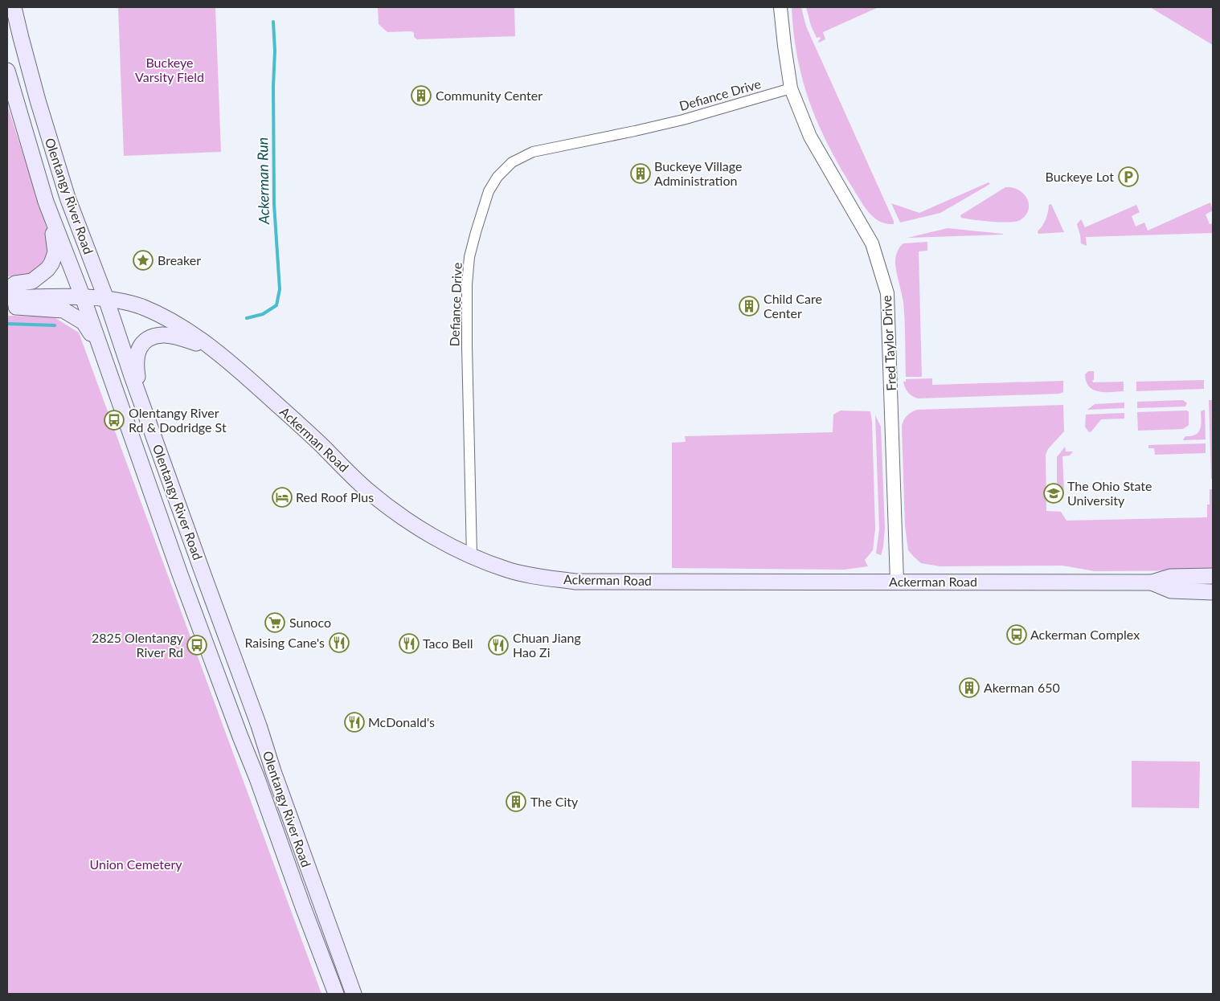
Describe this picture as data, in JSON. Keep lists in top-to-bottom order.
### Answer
{
  "streets": {
    "main road": ["Olentangy River Road", "Ackerman Road"],
    "street": ["Defiance Drive", "Fred Taylor Drive"]
  },
  "crossings": [
    ["Defiance Drive", "Fred Taylor Drive"],
    ["Defiance Drive", "Ackerman Road"],
    ["Olentangy River Road", "Ackerman Road"],
    ["Fred Taylor Drive", "Ackerman Road"]
  ],
  "water": ["Ackerman Run"],
  "parks": ["Buckeye Varsity Field", "Union Cemetery"],
  "places": {
    "building": [
      "Community Center",
      "Buckeye Village Administration",
      "Child Care Center",
      "Akerman 650",
      "The City"
    ],
    "parking": ["Buckeye Lot"],
    "place": ["Breaker"],
    "bus stop": ["Olentangy River Rd & Dodridge St", "Ackerman Complex", "2825 Olentangy River Rd"],
    "school or university": ["The Ohio State University"],
    "hotel": ["Red Roof Plus"],
    "supermarket": ["Sunoco"],
    "restaurant": [
      "Raising Cane's",
      "Taco Bell",
      "Chuan Jiang Hao Zi",
      "McDonald's"
    ]
  }
}
